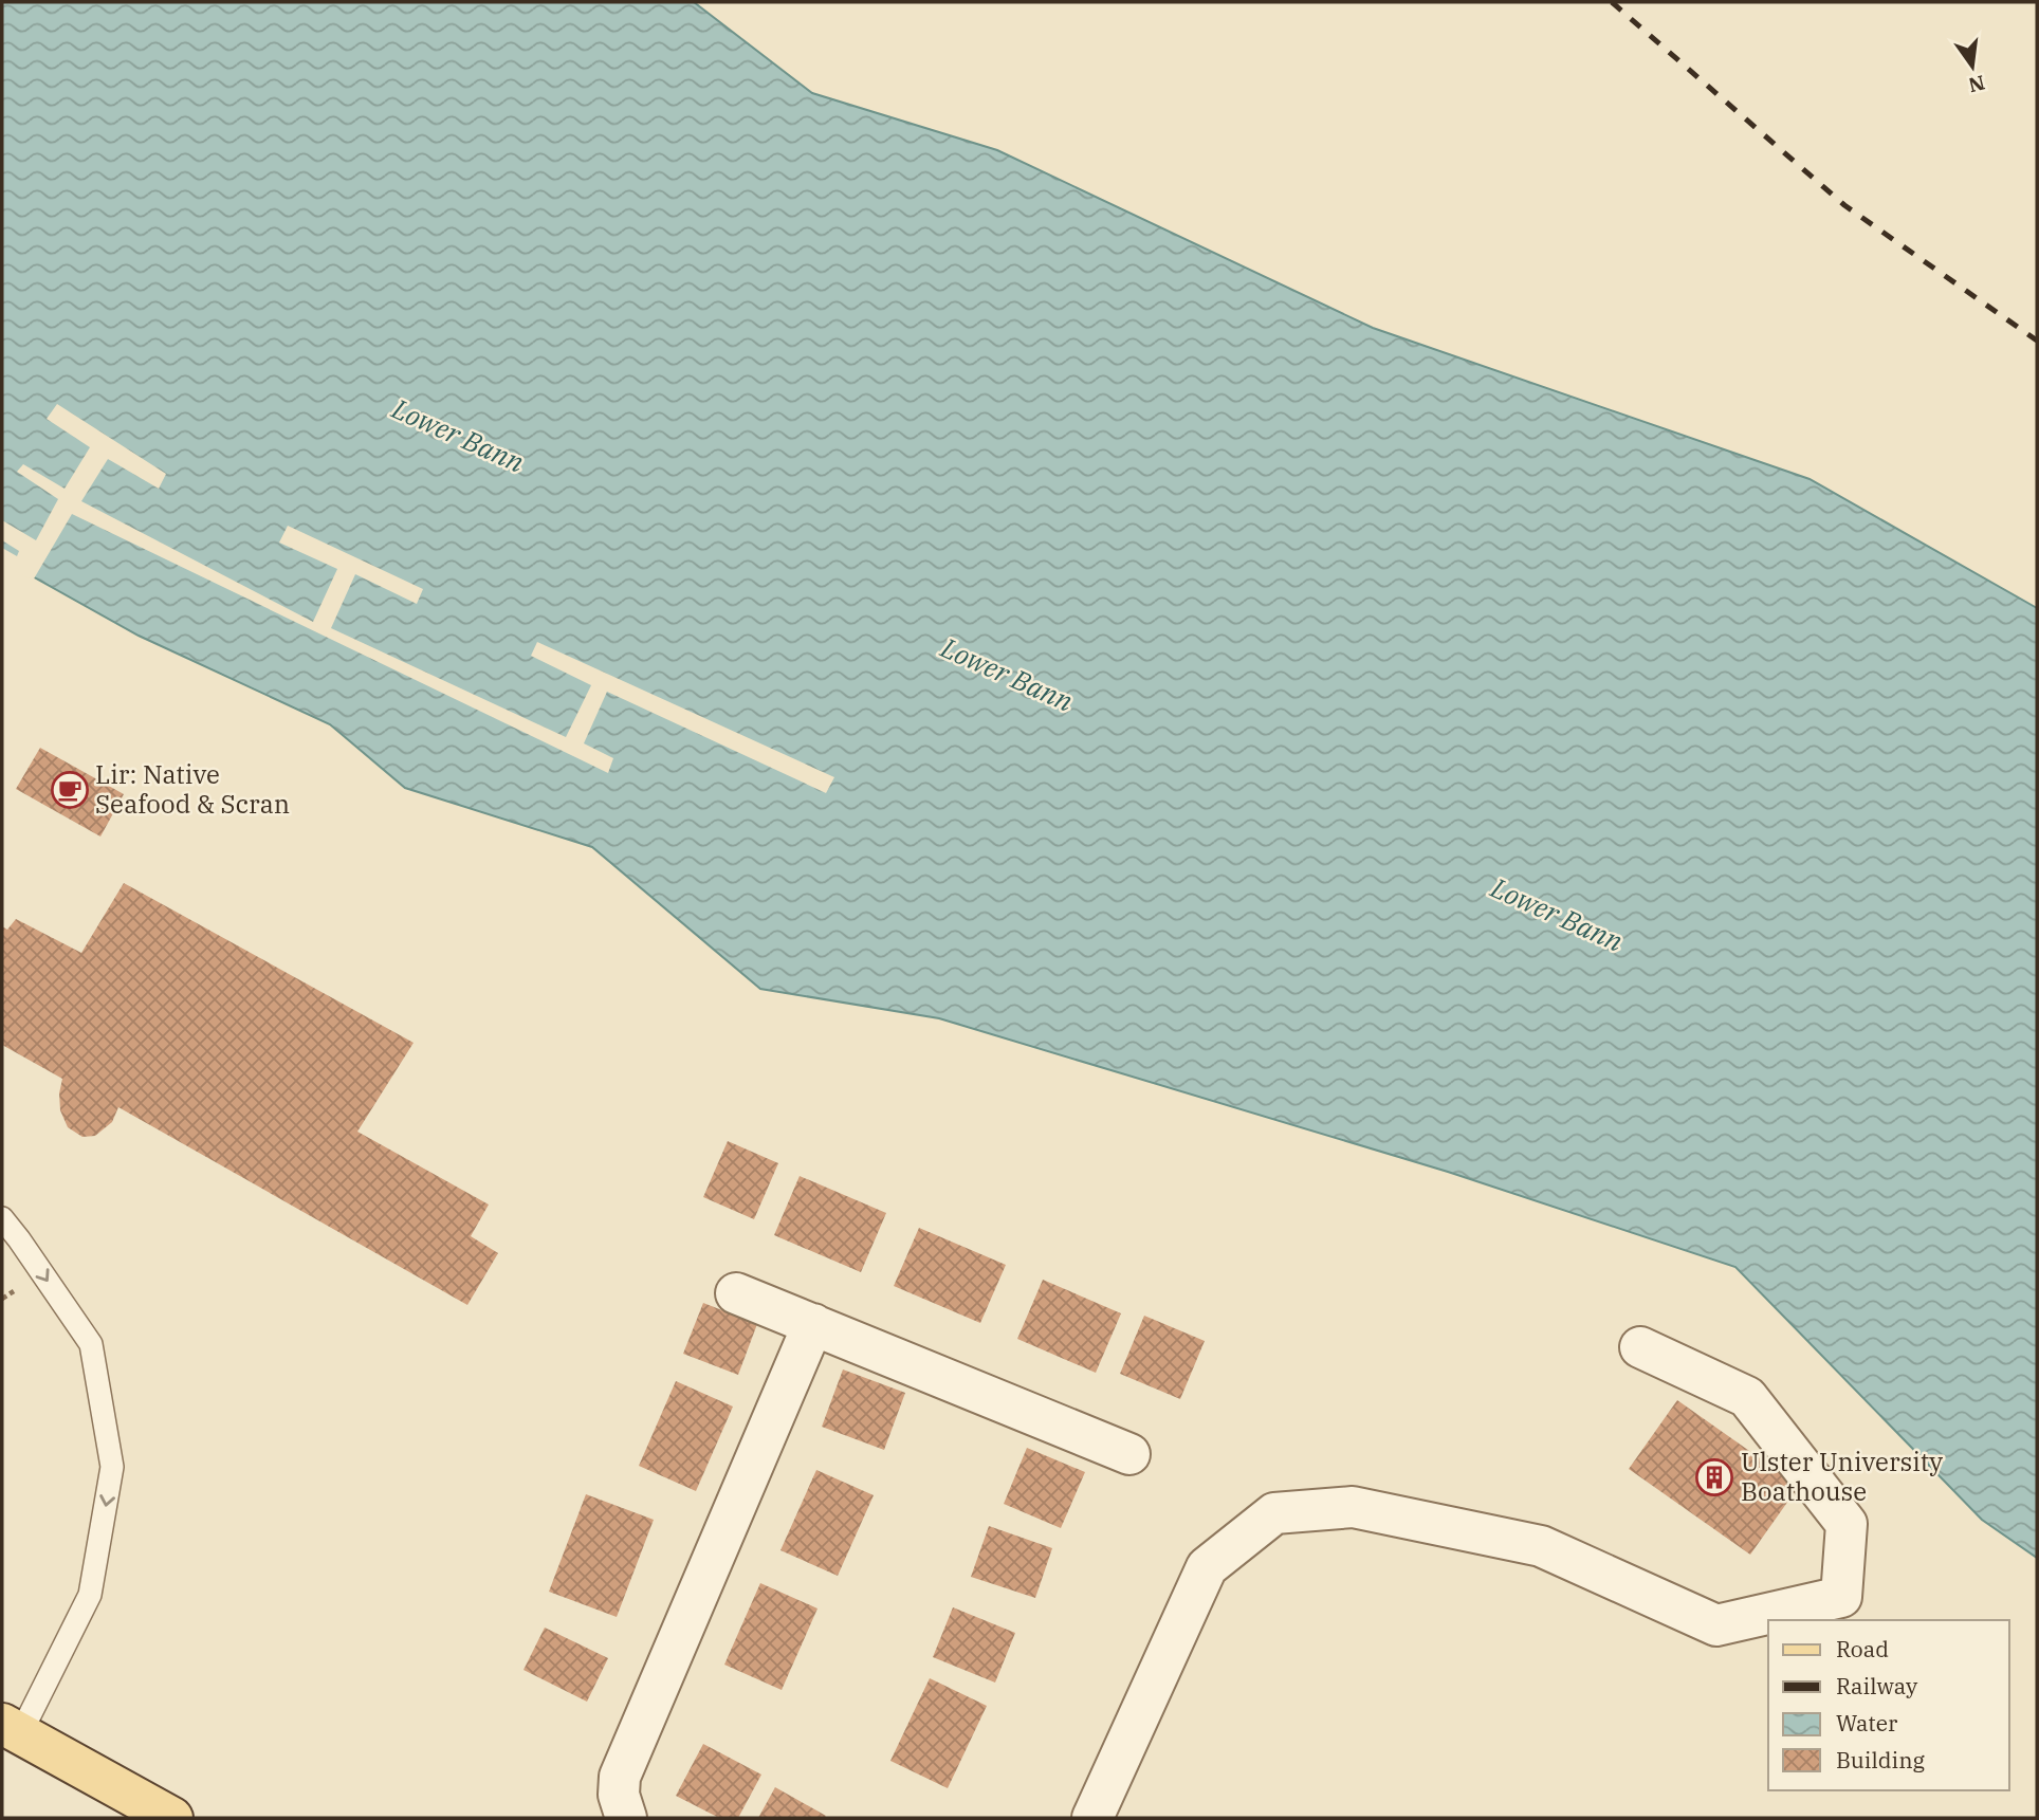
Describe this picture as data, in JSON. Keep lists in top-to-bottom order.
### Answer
{
  "water": ["Lower Bann"],
  "places": {
    "cafe": ["Lir: Native Seafood & Scran"],
    "building": ["Ulster University Boathouse"]
  },
  "legend": [
    "Road",
    "Railway",
    "Water",
    "Building"
  ],
  "north": "bottom"
}
